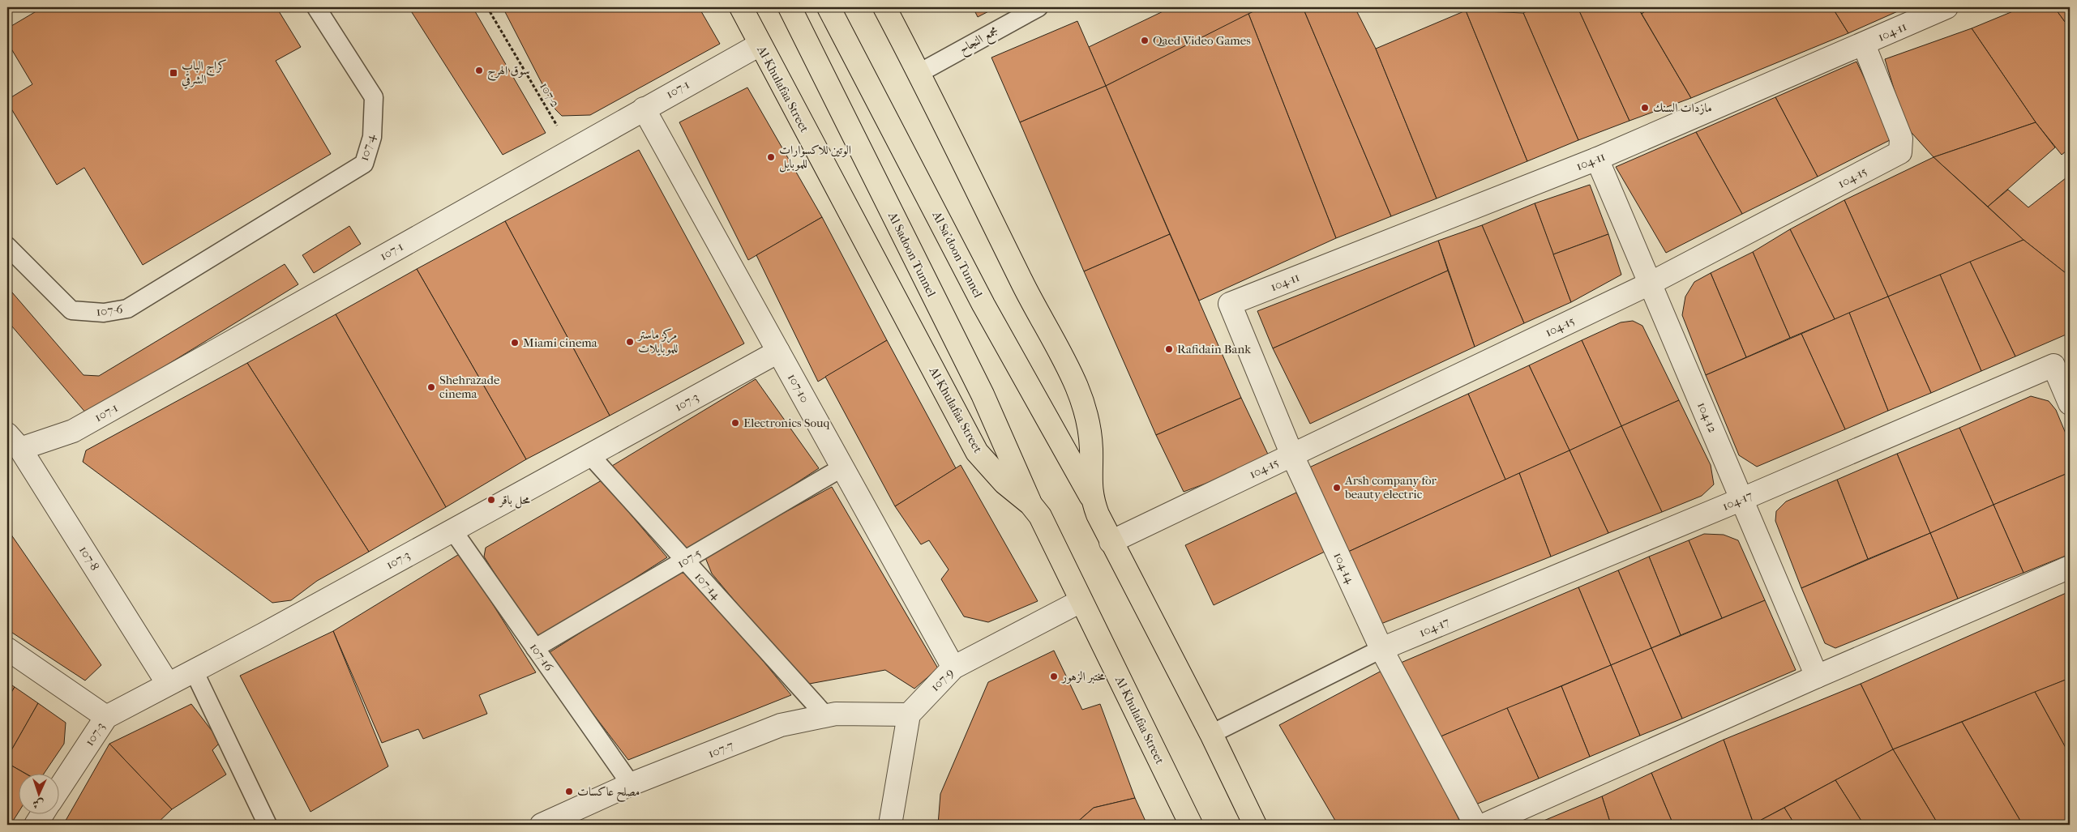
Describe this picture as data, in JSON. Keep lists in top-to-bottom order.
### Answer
{
  "streets": {
    "main road": ["Al-Khulafaa Street", "Al Sadoon Tunnel", "Al Sa'doon Tunnel"],
    "street": [
      "104-11",
      "107-1",
      "104-15",
      "107-10",
      "107-3",
      "104-12",
      "104-17",
      "107-8",
      "104-14",
      "107-9",
      "107-7"
    ],
    "lane": [
      "مجمع النجاح",
      "107-4",
      "107-6",
      "107-5",
      "107-14",
      "107-16"
    ],
    "path": ["107-2"]
  },
  "crossings": [
    ["104-11", "104-15"],
    ["104-11", "104-12"],
    ["104-11", "104-14"],
    ["107-1", "Al-Khulafaa Street"],
    ["107-1", "107-2"],
    ["107-1", "107-10"],
    ["107-1", "107-8"],
    ["Al-Khulafaa Street", "Al Sadoon Tunnel"],
    ["Al-Khulafaa Street", "107-9"],
    ["107-4", "107-6"],
    ["104-15", "104-12"],
    ["104-15", "104-14"],
    ["107-10", "107-3"],
    ["107-10", "107-5"],
    ["107-10", "107-9"],
    ["107-3", "107-8"],
    ["107-3", "107-14"],
    ["107-3", "107-16"],
    ["104-12", "104-17"],
    ["104-17", "104-14"],
    ["107-5", "107-14"],
    ["107-5", "107-16"],
    ["107-14", "107-7"],
    ["107-16", "107-7"],
    ["107-9", "107-7"]
  ],
  "places": {
    "other": [
      "Qaed Video Games",
      "سوق الهرج",
      "مازدات السنك",
      "الوتين للاكسوارات للموبايل",
      "مركز ماستر للموبايلات",
      "Miami cinema",
      "Rafidain Bank",
      "Shehrazade cinema",
      "Electronics Souq",
      "Arsh company for beauty electric",
      "محل باقر",
      "مختبر الزهور",
      "مصلح عاكسات"
    ],
    "transit": ["كراج الباب الشرقي"]
  },
  "north": "bottom"
}
